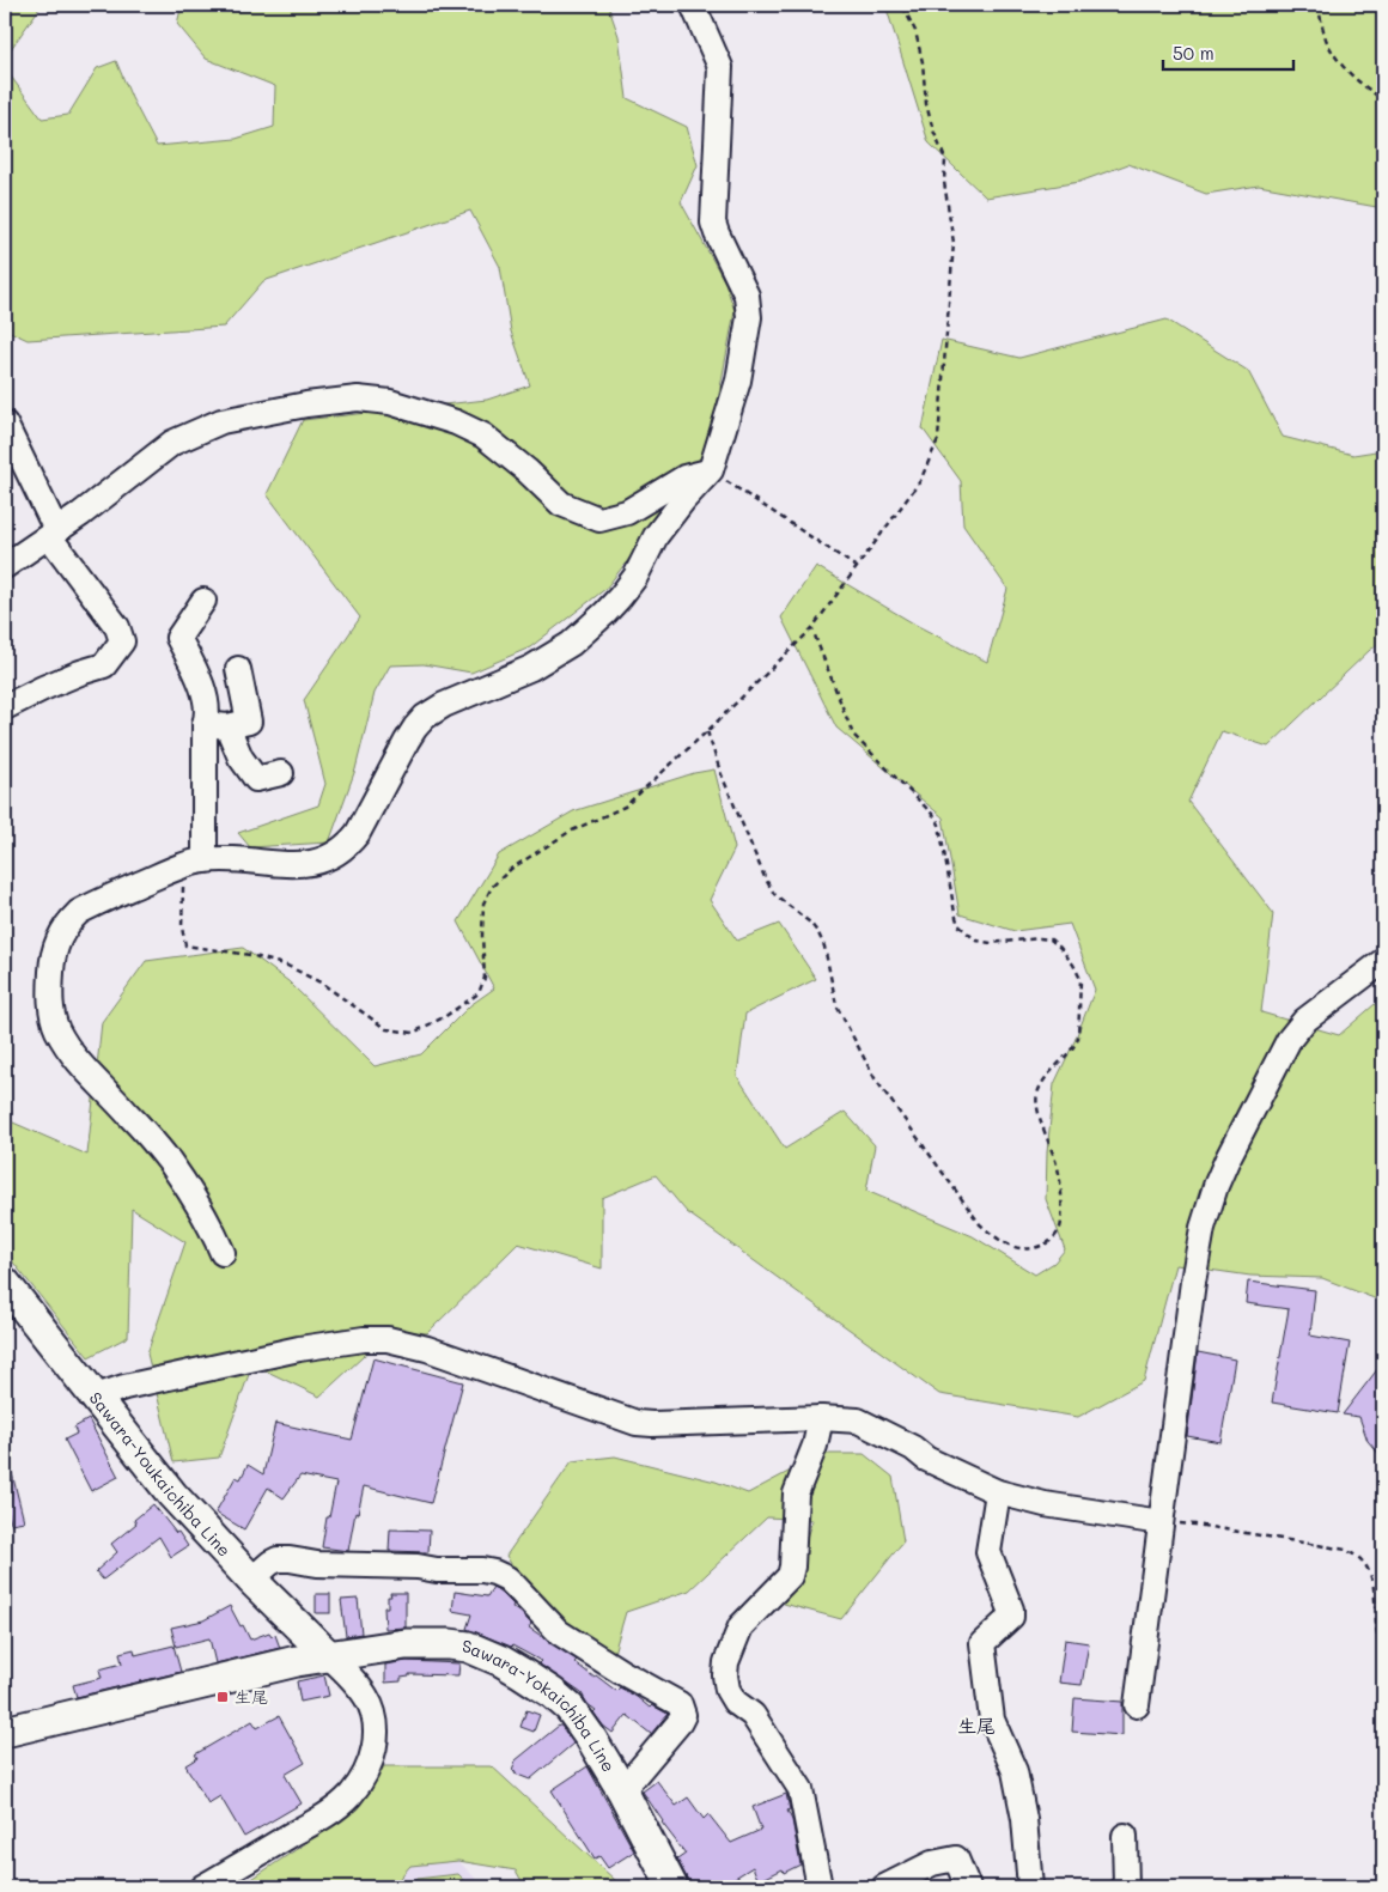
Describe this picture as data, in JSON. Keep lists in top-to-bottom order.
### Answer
{
  "streets": {
    "main road": ["Sawara-Youkaichiba Line", "Sawara-Yokaichiba Line"]
  },
  "crossings": [
    ["Sawara-Youkaichiba Line", "Sawara-Yokaichiba Line"]
  ],
  "districts": ["生尾"],
  "places": {
    "transit": ["生尾"]
  },
  "scale_bar": "50 m"
}
